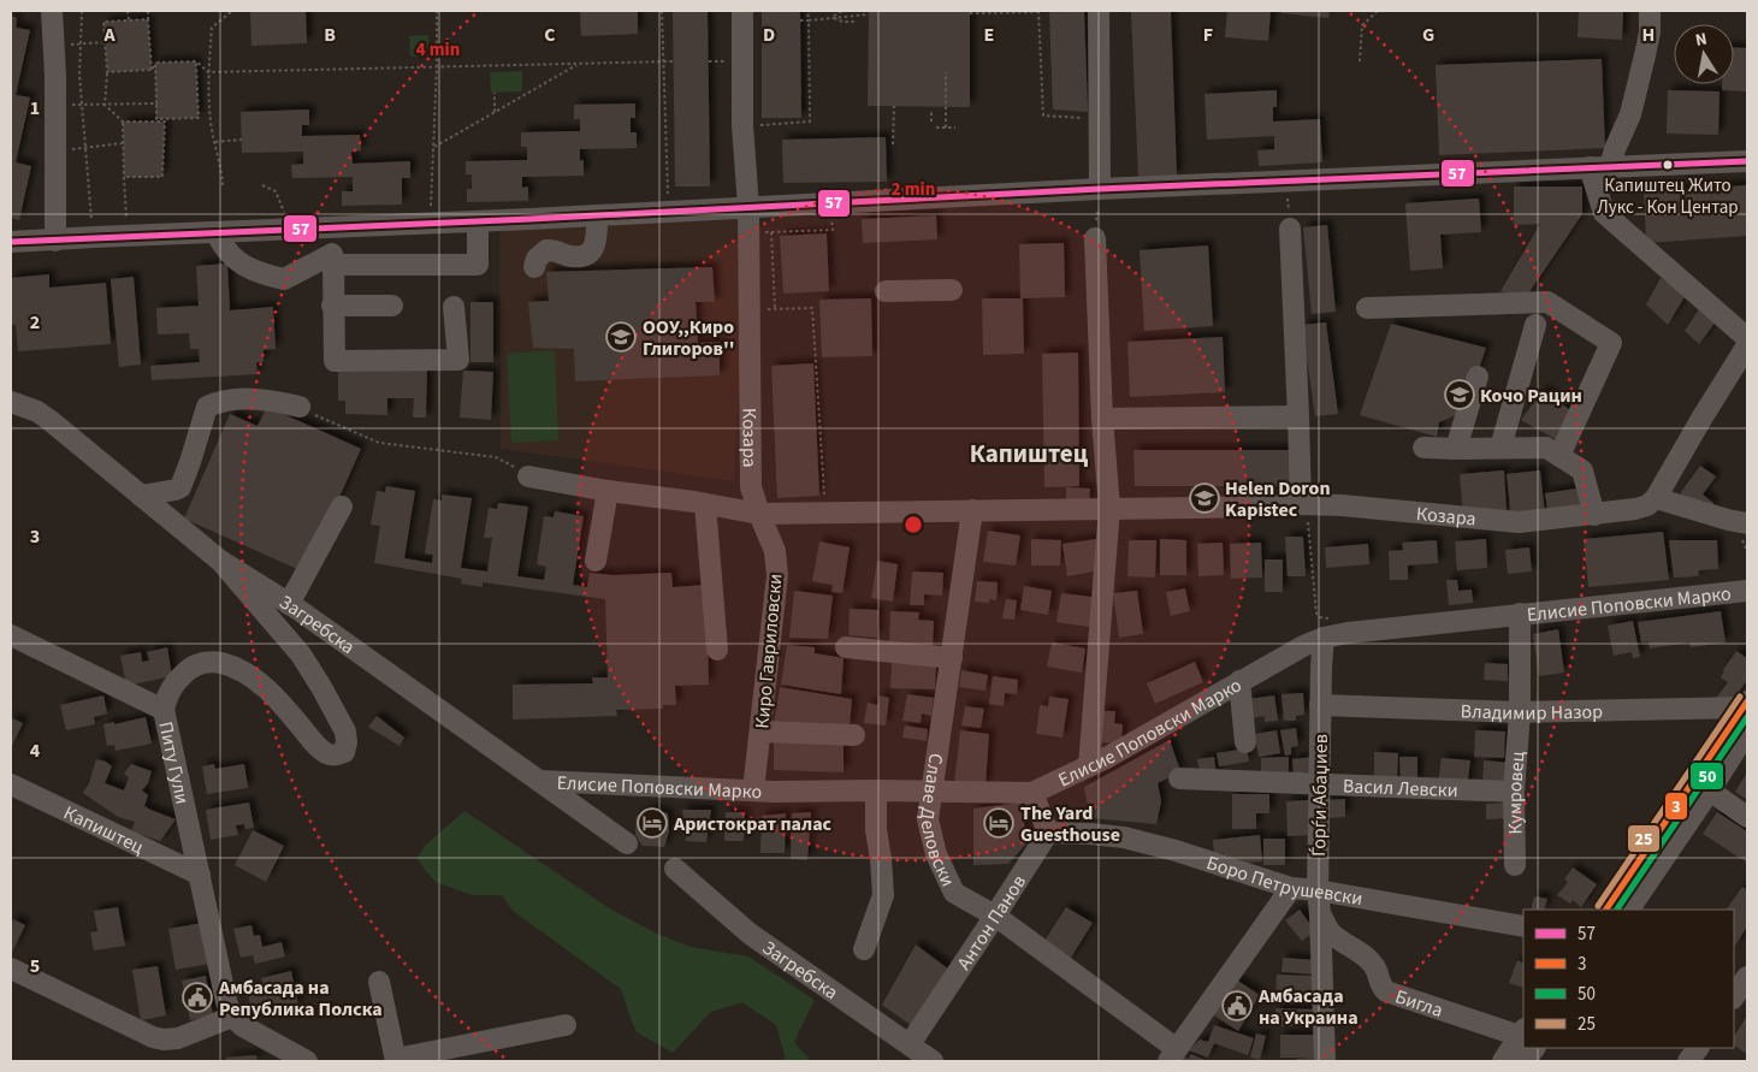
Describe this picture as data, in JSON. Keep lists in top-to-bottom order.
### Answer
{
  "streets": {
    "street": [
      "Козара",
      "Елисие Поповски Марко",
      "Загребска",
      "Киро Гавриловски",
      "Владимир Назор",
      "Питу Гули",
      "Васил Левски",
      "Кумровец",
      "Ѓорѓи Абаџиев",
      "Славе Деловски",
      "Капиштец",
      "Боро Петрушевски",
      "Антон Панов",
      "Бигла"
    ]
  },
  "crossings": [
    ["Козара", "Киро Гавриловски"],
    ["Козара", "Славе Деловски"],
    ["Елисие Поповски Марко", "Загребска"],
    ["Елисие Поповски Марко", "Киро Гавриловски"],
    ["Елисие Поповски Марко", "Кумровец"],
    ["Елисие Поповски Марко", "Ѓорѓи Абаџиев"],
    ["Елисие Поповски Марко", "Славе Деловски"],
    ["Загребска", "Питу Гули"],
    ["Загребска", "Антон Панов"],
    ["Владимир Назор", "Кумровец"],
    ["Владимир Назор", "Ѓорѓи Абаџиев"],
    ["Питу Гули", "Капиштец"],
    ["Васил Левски", "Кумровец"],
    ["Васил Левски", "Ѓорѓи Абаџиев"],
    ["Ѓорѓи Абаџиев", "Боро Петрушевски"],
    ["Ѓорѓи Абаџиев", "Бигла"],
    ["Славе Деловски", "Антон Панов"],
    ["Боро Петрушевски", "Антон Панов"]
  ],
  "districts": ["Капиштец"],
  "places": {
    "other": ["Капиштец Жито Лукс - Кон Центар"],
    "school or university": ["ООУ,,Киро Глигоров''", "Кочо Рацин", "Helen Doron Kapistec"],
    "hotel": ["Аристократ палас", "The Yard Guesthouse"],
    "public building": ["Амбасада на Република Полска", "Амбасада на Украина"]
  },
  "lines": [
    "transit line 57",
    "transit line 25",
    "transit line 3",
    "transit line 50"
  ],
  "legend": [
    "57",
    "3",
    "50",
    "25"
  ],
  "north": "top",
  "grid": {
    "columns": [
      "A",
      "B",
      "C",
      "D",
      "E",
      "F",
      "G",
      "H"
    ],
    "rows": [
      "1",
      "2",
      "3",
      "4",
      "5"
    ]
  },
  "rings": ["4 min", "2 min"]
}
